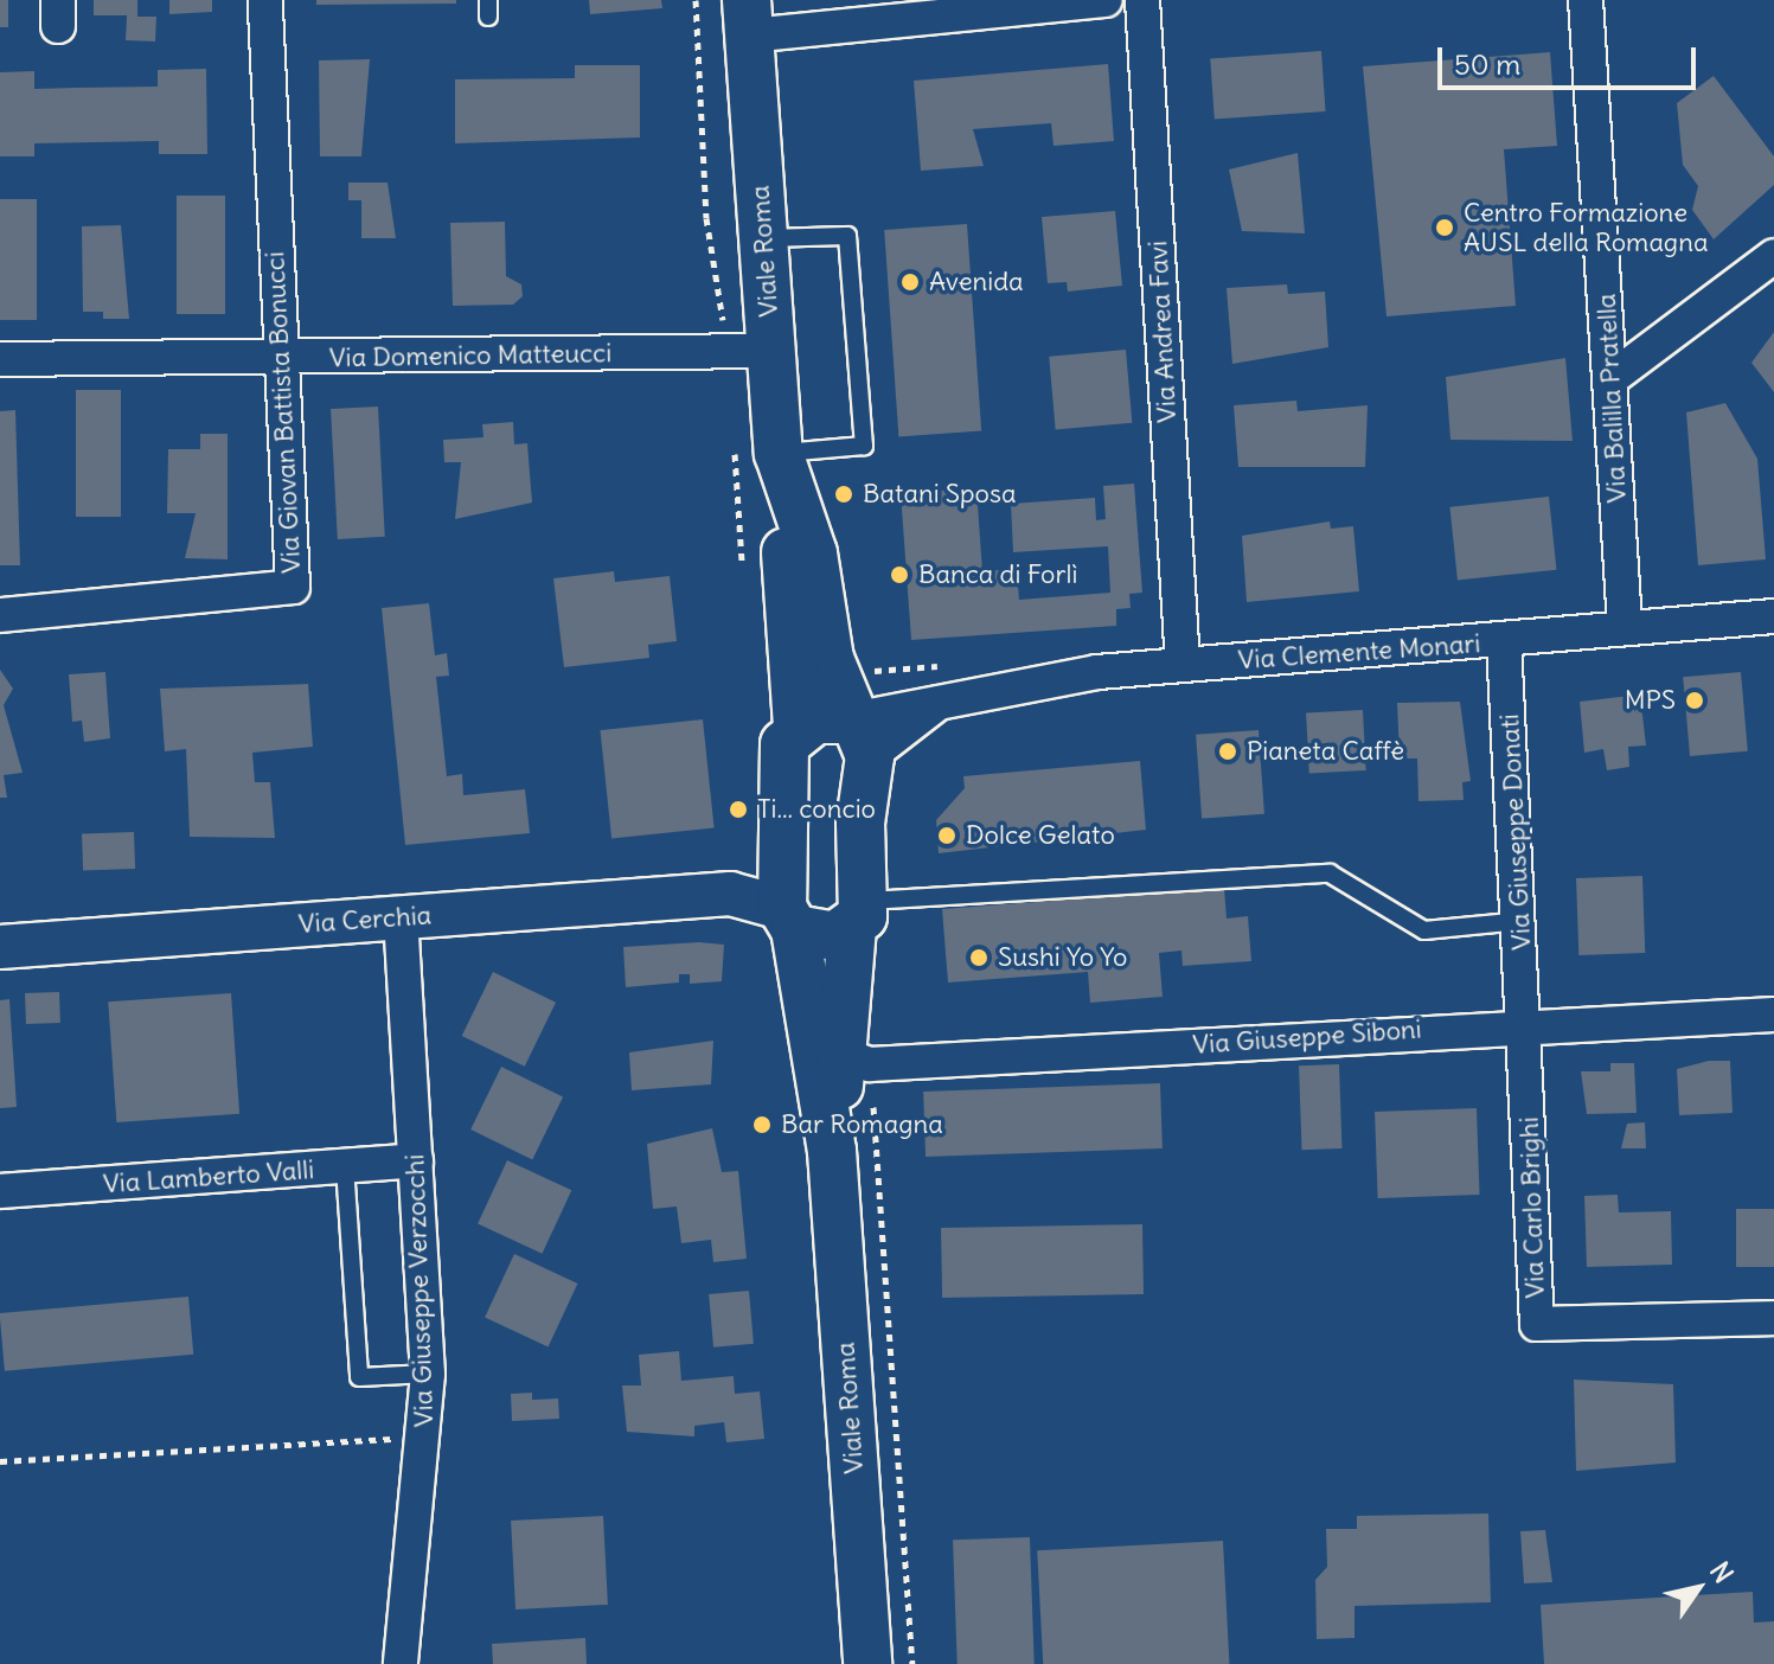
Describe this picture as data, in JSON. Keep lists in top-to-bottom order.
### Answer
{
  "streets": {
    "main road": ["Viale Roma"],
    "street": [
      "Via Andrea Favi",
      "Via Domenico Matteucci",
      "Via Balilla Pratella",
      "Via Giovan Battista Bonucci",
      "Via Clemente Monari",
      "Via Giuseppe Donati",
      "Via Cerchia",
      "Via Giuseppe Siboni",
      "Via Lamberto Valli",
      "Via Carlo Brighi",
      "Via Giuseppe Verzocchi"
    ]
  },
  "crossings": [
    ["Viale Roma", "Via Domenico Matteucci"],
    ["Viale Roma", "Via Clemente Monari"],
    ["Viale Roma", "Via Cerchia"],
    ["Viale Roma", "Via Giuseppe Siboni"],
    ["Via Andrea Favi", "Via Clemente Monari"],
    ["Via Domenico Matteucci", "Via Giovan Battista Bonucci"],
    ["Via Balilla Pratella", "Via Clemente Monari"],
    ["Via Clemente Monari", "Via Giuseppe Donati"],
    ["Via Giuseppe Donati", "Via Giuseppe Siboni"],
    ["Via Giuseppe Donati", "Via Carlo Brighi"],
    ["Via Cerchia", "Via Giuseppe Verzocchi"],
    ["Via Giuseppe Siboni", "Via Carlo Brighi"],
    ["Via Lamberto Valli", "Via Giuseppe Verzocchi"]
  ],
  "places": [
    "Centro Formazione AUSL della Romagna",
    "Avenida",
    "Batani Sposa",
    "Banca di Forlì",
    "MPS",
    "Pianeta Caffè",
    "Ti... concio",
    "Dolce Gelato",
    "Sushi Yo Yo",
    "Bar Romagna"
  ],
  "scale_bar": "50 m",
  "north": "top right"
}
